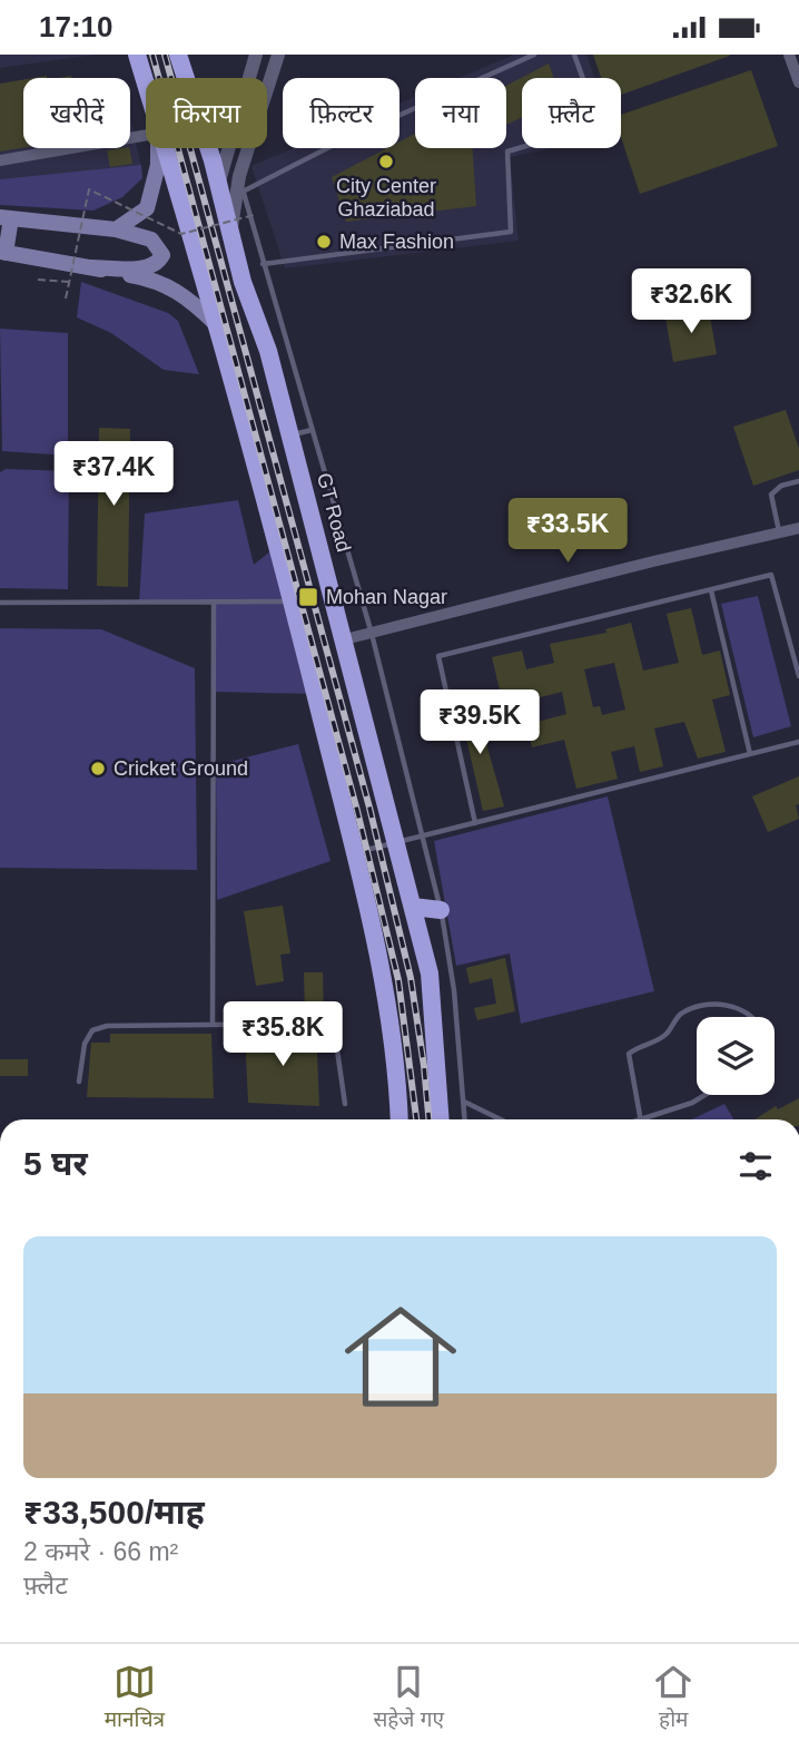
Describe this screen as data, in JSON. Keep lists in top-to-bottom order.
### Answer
{
  "streets": {
    "highway": ["GT Road"]
  },
  "places": {
    "other": ["City Center Ghaziabad", "Max Fashion", "Cricket Ground"],
    "transit": ["Mohan Nagar"]
  },
  "page": {
    "status": "17:10",
    "chip": [
      "खरीदें",
      "किराया",
      "फ़िल्टर",
      "नया",
      "फ़्लैट"
    ],
    "price": [
      "₹32.6K",
      "₹37.4K",
      "₹33.5K",
      "₹39.5K",
      "₹35.8K"
    ],
    "heading": "5 घर",
    "list": [
      {
        "name": "₹33,500/माह",
        "note": "2 कमरे · 66 m² · फ़्लैट"
      }
    ],
    "tabs": ["मानचित्र", "सहेजे गए", "होम"]
  }
}
